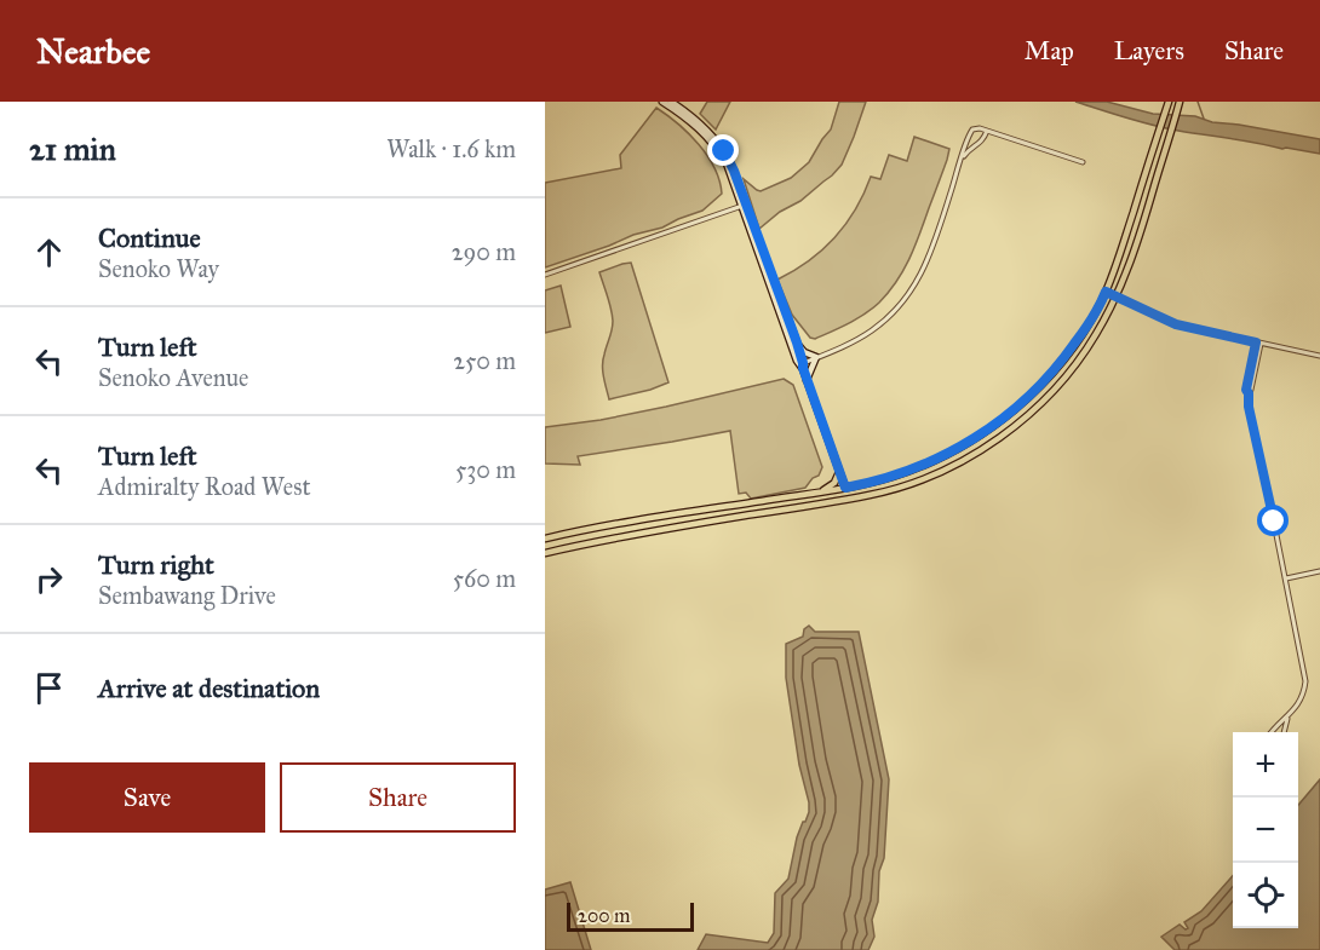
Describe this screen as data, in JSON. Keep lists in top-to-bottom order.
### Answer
{
  "scale_bar": "200 m",
  "page": {
    "header": "Nearbee",
    "nav": ["Map", "Layers", "Share"],
    "heading": ["21 min", "Walk · 1.6 km"],
    "list": [
      ["Continue", "Senoko Way", "290 m"],
      ["Turn left", "Senoko Avenue", "250 m"],
      ["Turn left", "Admiralty Road West", "530 m"],
      ["Turn right", "Sembawang Drive", "560 m"],
      "Arrive at destination"
    ],
    "map_buttons": ["+", "−"],
    "buttons": ["Save", "Share"],
    "scale": "200 m"
  }
}
